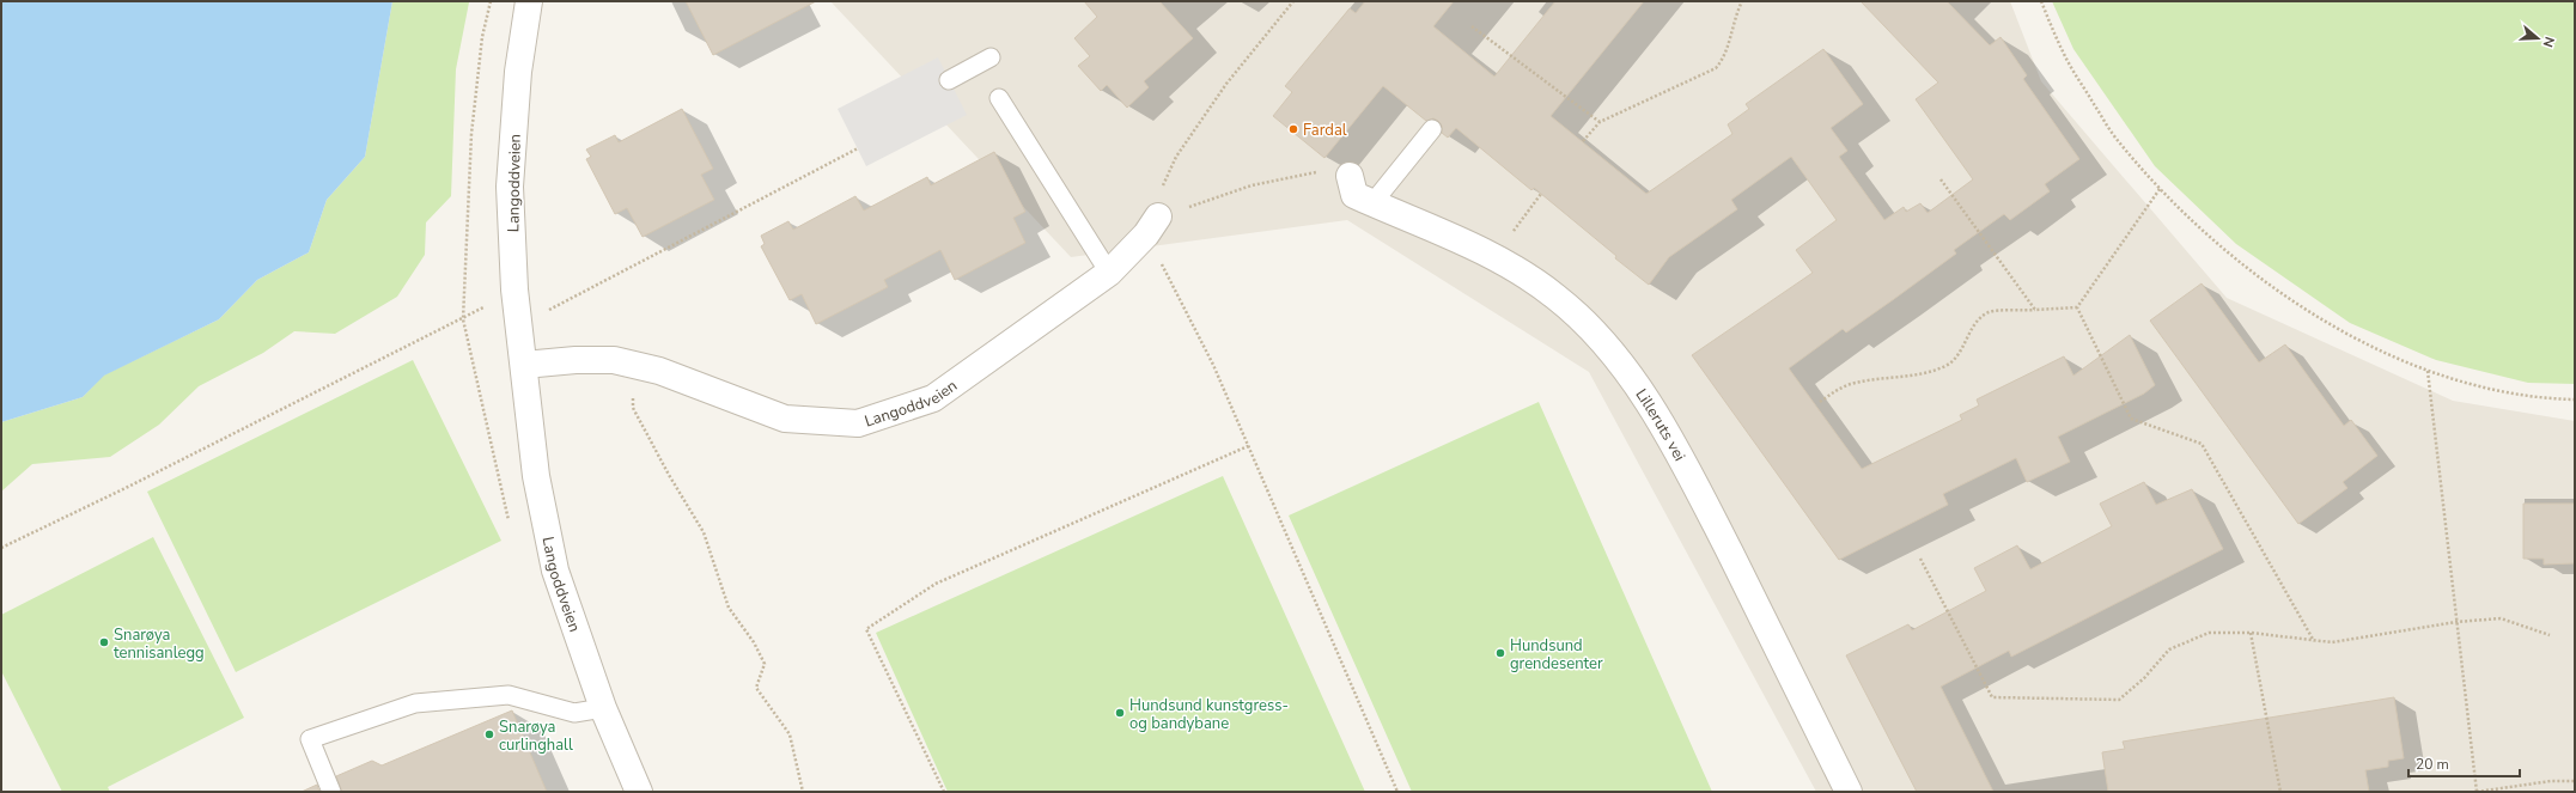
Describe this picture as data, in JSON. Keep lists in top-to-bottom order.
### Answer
{
  "streets": {
    "street": ["Langoddveien", "Lilleruts vei"]
  },
  "places": [
    "Fardal",
    "Snarøya tennisanlegg",
    "Hundsund grendesenter",
    "Hundsund kunstgress- og bandybane",
    "Snarøya curlinghall"
  ],
  "scale_bar": "20 m",
  "north": "right"
}
